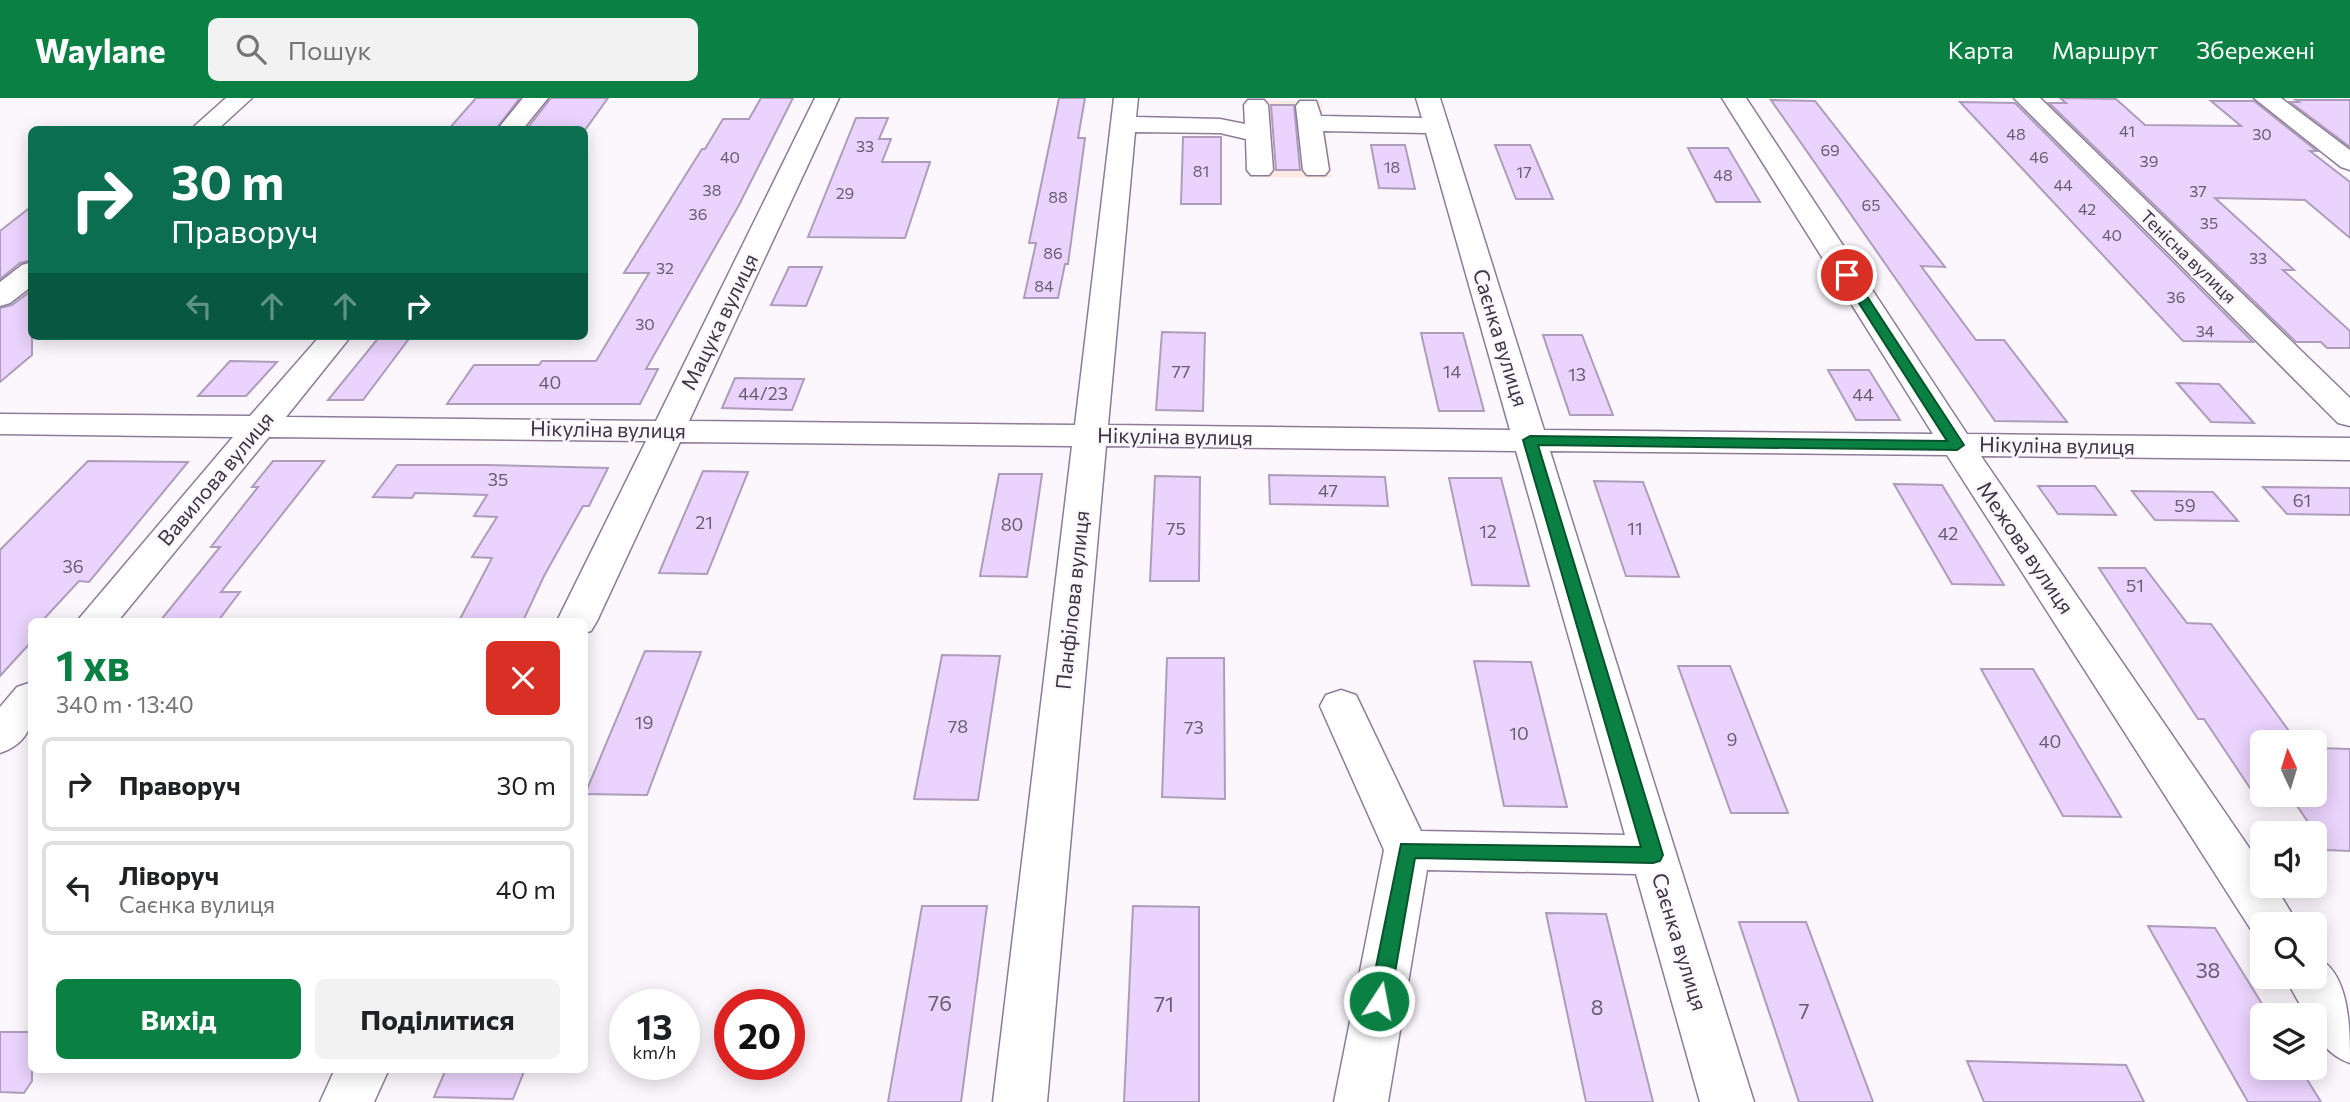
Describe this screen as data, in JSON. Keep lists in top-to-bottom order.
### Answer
{
  "streets": {
    "street": [
      "Тенісна вулиця",
      "Мацука вулиця",
      "Саєнка вулиця",
      "Нікуліна вулиця",
      "Вавилова вулиця",
      "Межова вулиця",
      "Панфілова вулиця"
    ]
  },
  "crossings": [
    ["Мацука вулиця", "Нікуліна вулиця"],
    ["Саєнка вулиця", "Нікуліна вулиця"],
    ["Нікуліна вулиця", "Вавилова вулиця"],
    ["Нікуліна вулиця", "Межова вулиця"],
    ["Нікуліна вулиця", "Панфілова вулиця"]
  ],
  "house_numbers": [
    "41",
    "48",
    "30",
    "33",
    "69",
    "40",
    "46",
    "39",
    "18",
    "81",
    "17",
    "48",
    "44",
    "38",
    "37",
    "29",
    "88",
    "65",
    "42",
    "36",
    "35",
    "40",
    "86",
    "33",
    "32",
    "84",
    "36",
    "30",
    "34",
    "77",
    "14",
    "13",
    "40",
    "44/23",
    "44",
    "35",
    "47",
    "61",
    "59",
    "21",
    "80",
    "75",
    "11",
    "12",
    "42",
    "36",
    "51",
    "19",
    "78",
    "73",
    "10",
    "9",
    "40",
    "38",
    "76",
    "71",
    "8",
    "7"
  ],
  "north": "top",
  "page": {
    "header": "Waylane",
    "search": "Пошук",
    "nav": ["Карта", "Маршрут", "Збережені"],
    "turn": ["30 m", "Праворуч"],
    "heading": ["1 хв", "340 m · 13:40"],
    "list": [
      {
        "name": "Праворуч",
        "value": "30 m"
      },
      {
        "name": "Ліворуч",
        "note": "Саєнка вулиця",
        "value": "40 m"
      }
    ],
    "buttons": ["Вихід", "Поділитися"],
    "speed": "13 km/h",
    "limit": "20"
  }
}
